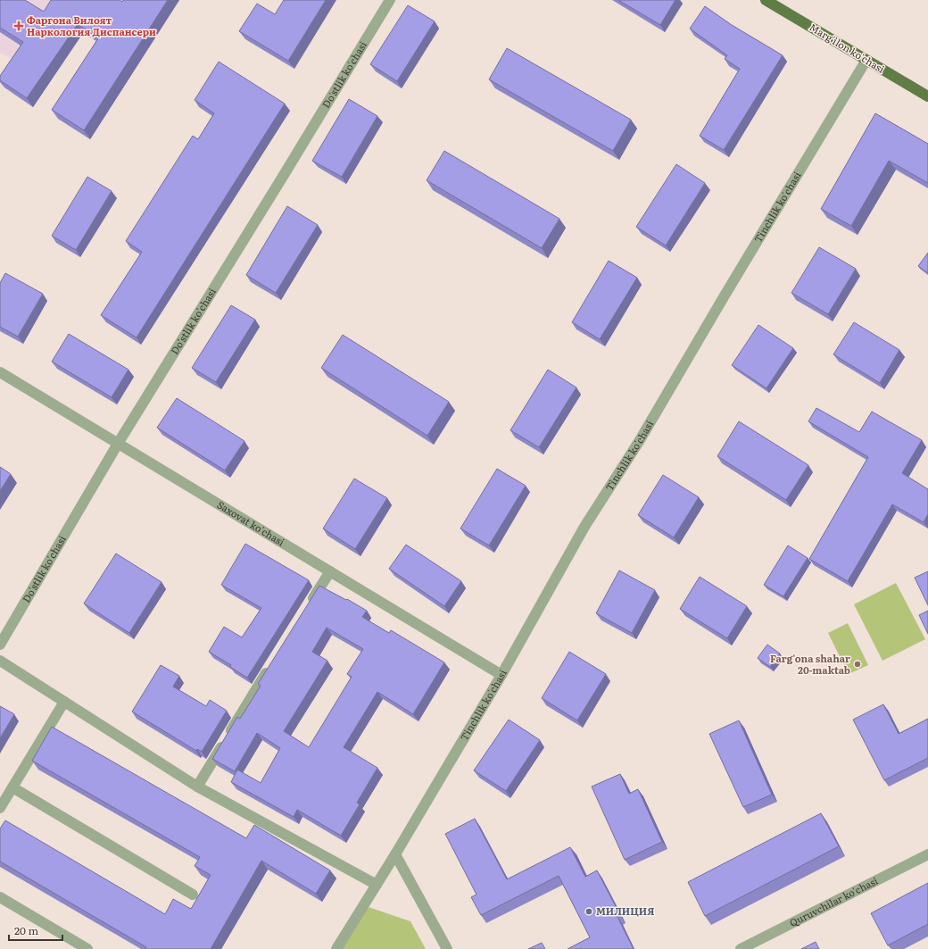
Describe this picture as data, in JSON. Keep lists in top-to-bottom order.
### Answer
{
  "streets": {
    "main road": ["Marg'ilon ko'chasi"],
    "street": [
      "Do'stlik ko'chasi",
      "Tinchlik ko'chasi",
      "Saxovat ko'chasi",
      "Quruvchilar ko'chasi"
    ]
  },
  "crossings": [
    ["Marg'ilon ko'chasi", "Tinchlik ko'chasi"],
    ["Do'stlik ko'chasi", "Saxovat ko'chasi"],
    ["Tinchlik ko'chasi", "Saxovat ko'chasi"]
  ],
  "places": {
    "health": ["Фаргона Вилоят Наркология Диспансери"],
    "other": ["Farg'ona shahar 20-maktab", "МИЛИЦИЯ"]
  },
  "scale_bar": "20 m"
}
